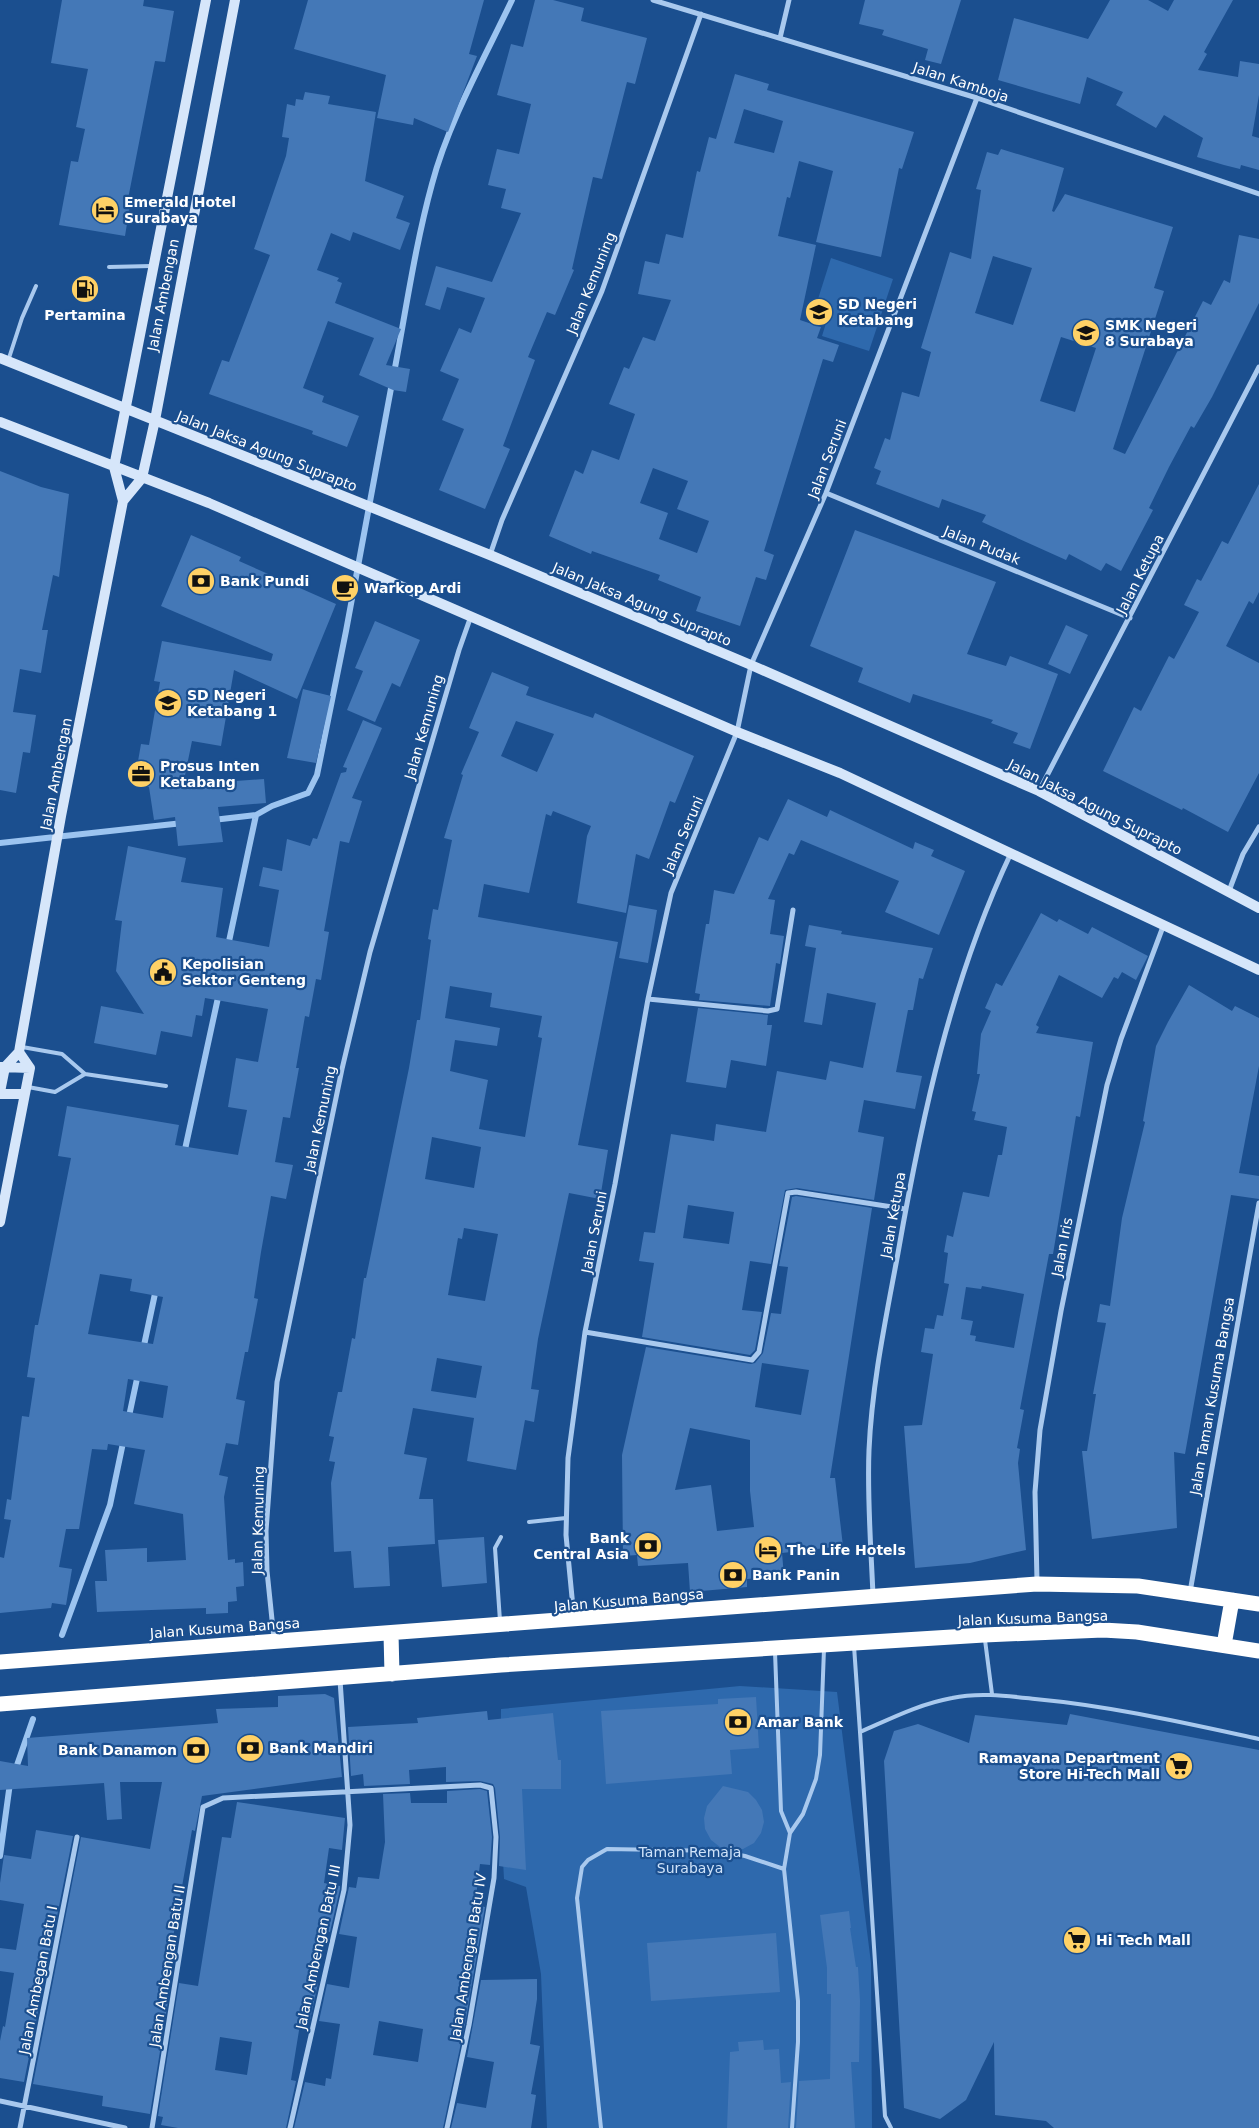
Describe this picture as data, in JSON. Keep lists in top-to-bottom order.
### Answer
{
  "streets": {
    "highway": ["Jalan Kusuma Bangsa"],
    "street": [
      "Jalan Kamboja",
      "Jalan Kemuning",
      "Jalan Ambengan",
      "Jalan Jaksa Agung Suprapto",
      "Jalan Seruni",
      "Jalan Pudak",
      "Jalan Ketupa",
      "Jalan Iris",
      "Jalan Taman Kusuma Bangsa",
      "Jalan Ambengan Batu III",
      "Jalan Ambengan Batu IV",
      "Jalan Ambengan Batu II",
      "Jalan Ambegan Batu I"
    ]
  },
  "crossings": [
    ["Jalan Kamboja", "Jalan Kemuning"],
    ["Jalan Kamboja", "Jalan Seruni"],
    ["Jalan Kemuning", "Jalan Jaksa Agung Suprapto"],
    ["Jalan Kemuning", "Jalan Kusuma Bangsa"],
    ["Jalan Ambengan", "Jalan Jaksa Agung Suprapto"],
    ["Jalan Jaksa Agung Suprapto", "Jalan Seruni"],
    ["Jalan Jaksa Agung Suprapto", "Jalan Ketupa"],
    ["Jalan Seruni", "Jalan Pudak"],
    ["Jalan Seruni", "Jalan Kusuma Bangsa"],
    ["Jalan Pudak", "Jalan Ketupa"],
    ["Jalan Ketupa", "Jalan Kusuma Bangsa"],
    ["Jalan Iris", "Jalan Kusuma Bangsa"],
    ["Jalan Taman Kusuma Bangsa", "Jalan Kusuma Bangsa"],
    ["Jalan Kusuma Bangsa", "Jalan Ambengan Batu III"],
    ["Jalan Ambengan Batu III", "Jalan Ambengan Batu IV"],
    ["Jalan Ambengan Batu III", "Jalan Ambengan Batu II"],
    ["Jalan Ambengan Batu IV", "Jalan Ambengan Batu II"]
  ],
  "parks": ["Taman Remaja Surabaya"],
  "places": {
    "hotel": ["Emerald Hotel Surabaya", "The Life Hotels"],
    "fuel station": ["Pertamina"],
    "school or university": ["SD Negeri Ketabang", "SMK Negeri 8 Surabaya", "SD Negeri Ketabang 1"],
    "bank": [
      "Bank Pundi",
      "Bank Central Asia",
      "Bank Panin",
      "Amar Bank",
      "Bank Mandiri",
      "Bank Danamon"
    ],
    "cafe": ["Warkop Ardi"],
    "office": ["Prosus Inten Ketabang"],
    "public building": ["Kepolisian Sektor Genteng"],
    "supermarket": ["Ramayana Department Store Hi-Tech Mall", "Hi Tech Mall"]
  }
}
